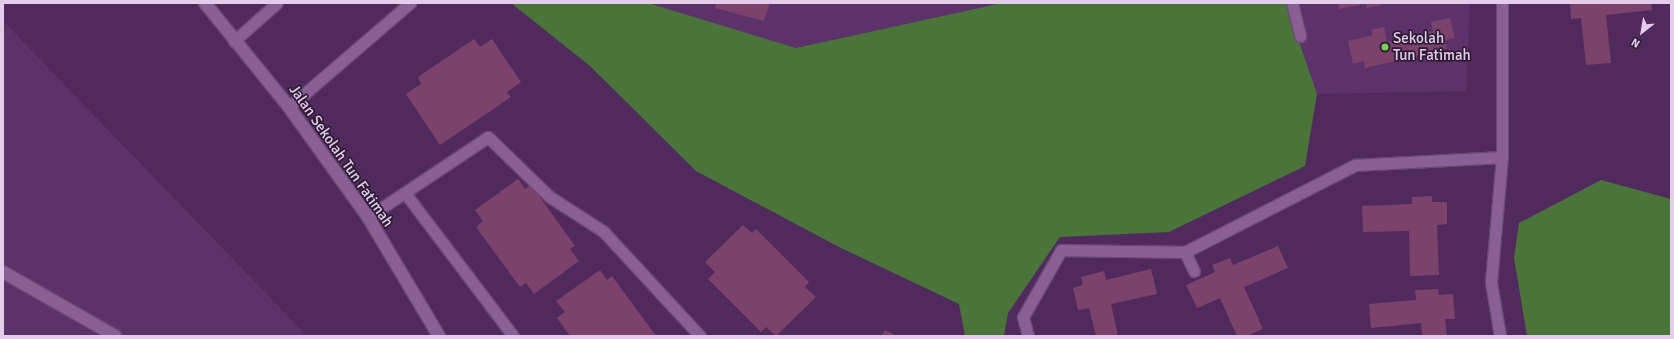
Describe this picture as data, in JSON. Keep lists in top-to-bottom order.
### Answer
{
  "streets": {
    "street": ["Jalan Sekolah Tun Fatimah"]
  },
  "places": ["Sekolah Tun Fatimah"],
  "north": "bottom left"
}
